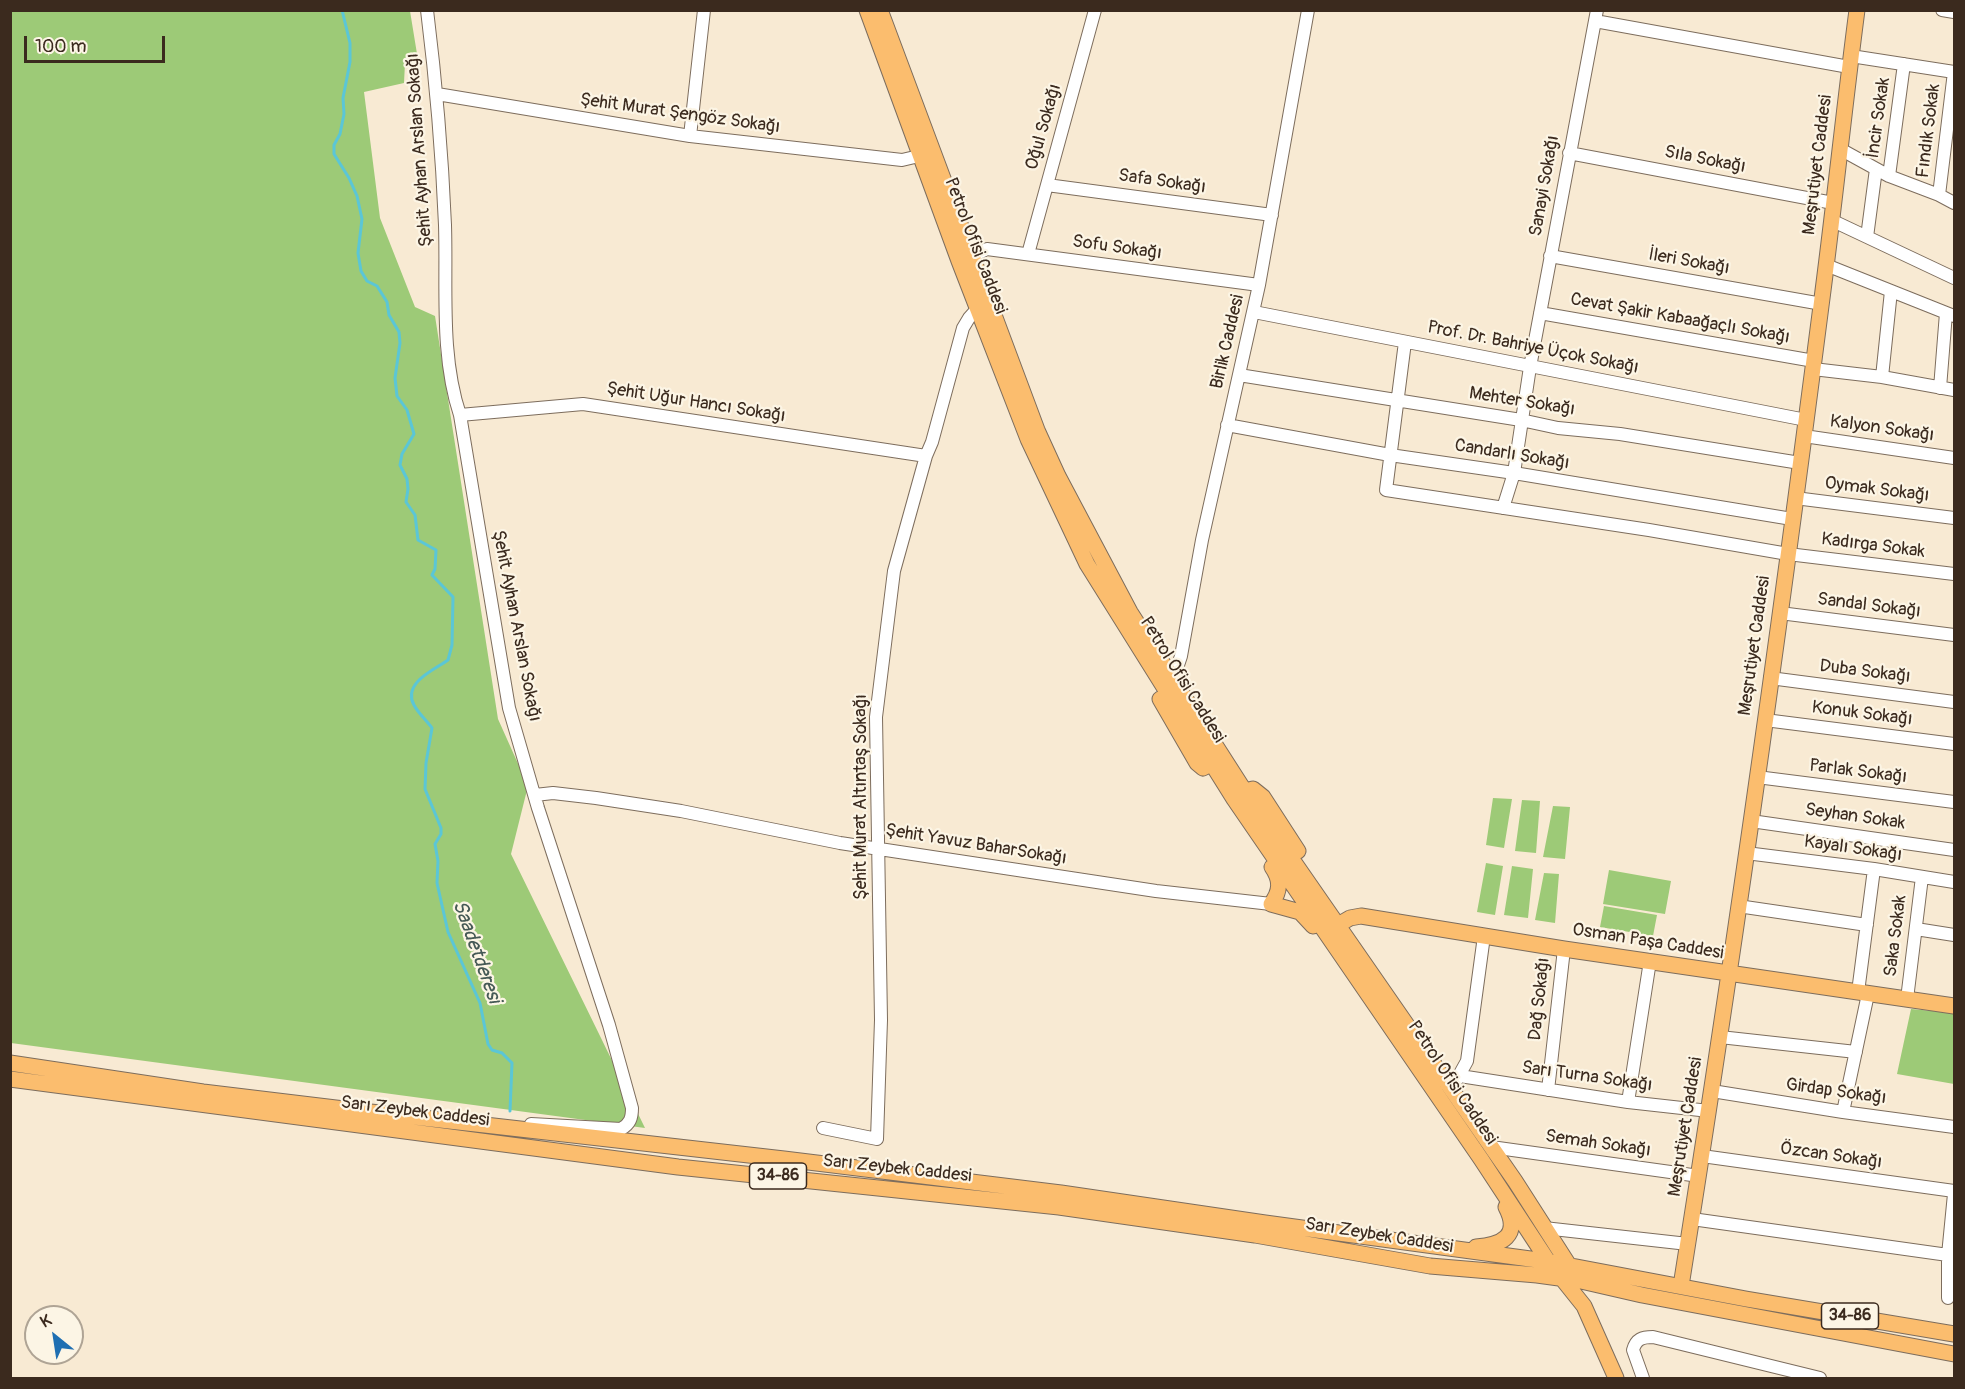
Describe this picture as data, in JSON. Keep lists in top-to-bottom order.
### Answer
{
  "streets": {
    "main road": [
      "Meşrutiyet Caddesi",
      "Petrol Ofisi Caddesi",
      "Osman Paşa Caddesi",
      "Sarı Zeybek Caddesi",
      "34-86"
    ],
    "street": [
      "Şehit Murat Şengöz Sokağı",
      "İncir Sokak",
      "Oğul Sokağı",
      "Fındık Sokak",
      "Şehit Ayhan Arslan Sokağı",
      "Sıla Sokağı",
      "Safa Sokağı",
      "Sanayi Sokağı",
      "Sofu Sokağı",
      "İleri Sokağı",
      "Cevat Şakir Kabaağaçlı Sokağı",
      "Birlik Caddesi",
      "Prof. Dr. Bahriye Üçok Sokağı",
      "Mehter Sokağı",
      "Şehit Uğur Hancı Sokağı",
      "Kalyon Sokağı",
      "Candarlı Sokağı",
      "Oymak Sokağı",
      "Kadırga Sokak",
      "Sandal Sokağı",
      "Duba Sokağı",
      "Konuk Sokağı",
      "Parlak Sokağı",
      "Şehit Murat Altıntaş Sokağı",
      "Seyhan Sokak",
      "Şehit Yavuz BaharSokağı",
      "Kayalı Sokağı",
      "Saka Sokak",
      "Dağ Sokağı",
      "Sarı Turna Sokağı",
      "Girdap Sokağı",
      "Semah Sokağı",
      "Özcan Sokağı"
    ]
  },
  "crossings": [
    ["Şehit Murat Şengöz Sokağı", "Şehit Ayhan Arslan Sokağı"],
    ["Şehit Murat Şengöz Sokağı", "Petrol Ofisi Caddesi"],
    ["Oğul Sokağı", "Safa Sokağı"],
    ["Oğul Sokağı", "Sofu Sokağı"],
    ["Şehit Ayhan Arslan Sokağı", "Şehit Uğur Hancı Sokağı"],
    ["Şehit Ayhan Arslan Sokağı", "Şehit Yavuz BaharSokağı"],
    ["Şehit Ayhan Arslan Sokağı", "Sarı Zeybek Caddesi"],
    ["Sıla Sokağı", "Meşrutiyet Caddesi"],
    ["Sıla Sokağı", "Sanayi Sokağı"],
    ["Meşrutiyet Caddesi", "İleri Sokağı"],
    ["Meşrutiyet Caddesi", "Cevat Şakir Kabaağaçlı Sokağı"],
    ["Meşrutiyet Caddesi", "Prof. Dr. Bahriye Üçok Sokağı"],
    ["Meşrutiyet Caddesi", "Mehter Sokağı"],
    ["Meşrutiyet Caddesi", "Kalyon Sokağı"],
    ["Meşrutiyet Caddesi", "Candarlı Sokağı"],
    ["Meşrutiyet Caddesi", "Oymak Sokağı"],
    ["Meşrutiyet Caddesi", "Kadırga Sokak"],
    ["Meşrutiyet Caddesi", "Sandal Sokağı"],
    ["Meşrutiyet Caddesi", "Duba Sokağı"],
    ["Meşrutiyet Caddesi", "Konuk Sokağı"],
    ["Meşrutiyet Caddesi", "Parlak Sokağı"],
    ["Meşrutiyet Caddesi", "Seyhan Sokak"],
    ["Meşrutiyet Caddesi", "Kayalı Sokağı"],
    ["Meşrutiyet Caddesi", "Osman Paşa Caddesi"],
    ["Meşrutiyet Caddesi", "Sarı Turna Sokağı"],
    ["Meşrutiyet Caddesi", "Girdap Sokağı"],
    ["Meşrutiyet Caddesi", "Semah Sokağı"],
    ["Meşrutiyet Caddesi", "Özcan Sokağı"],
    ["Meşrutiyet Caddesi", "34-86"],
    ["Safa Sokağı", "Birlik Caddesi"],
    ["Sanayi Sokağı", "İleri Sokağı"],
    ["Sanayi Sokağı", "Cevat Şakir Kabaağaçlı Sokağı"],
    ["Sanayi Sokağı", "Prof. Dr. Bahriye Üçok Sokağı"],
    ["Sanayi Sokağı", "Mehter Sokağı"],
    ["Sanayi Sokağı", "Candarlı Sokağı"],
    ["Sanayi Sokağı", "Kadırga Sokak"],
    ["Petrol Ofisi Caddesi", "Sofu Sokağı"],
    ["Petrol Ofisi Caddesi", "Birlik Caddesi"],
    ["Petrol Ofisi Caddesi", "Şehit Murat Altıntaş Sokağı"],
    ["Petrol Ofisi Caddesi", "Osman Paşa Caddesi"],
    ["Petrol Ofisi Caddesi", "Sarı Turna Sokağı"],
    ["Petrol Ofisi Caddesi", "Sarı Zeybek Caddesi"],
    ["Petrol Ofisi Caddesi", "Semah Sokağı"],
    ["Petrol Ofisi Caddesi", "34-86"],
    ["Sofu Sokağı", "Birlik Caddesi"],
    ["Birlik Caddesi", "Prof. Dr. Bahriye Üçok Sokağı"],
    ["Birlik Caddesi", "Mehter Sokağı"],
    ["Birlik Caddesi", "Candarlı Sokağı"],
    ["Şehit Uğur Hancı Sokağı", "Şehit Murat Altıntaş Sokağı"],
    ["Candarlı Sokağı", "Kadırga Sokak"],
    ["Şehit Murat Altıntaş Sokağı", "Şehit Yavuz BaharSokağı"],
    ["Kayalı Sokağı", "Saka Sokak"],
    ["Saka Sokak", "Osman Paşa Caddesi"],
    ["Osman Paşa Caddesi", "Dağ Sokağı"],
    ["Dağ Sokağı", "Sarı Turna Sokağı"],
    ["Sarı Zeybek Caddesi", "34-86"]
  ],
  "water": ["Saadetderesi"],
  "scale_bar": "100 m",
  "north": "top left"
}
